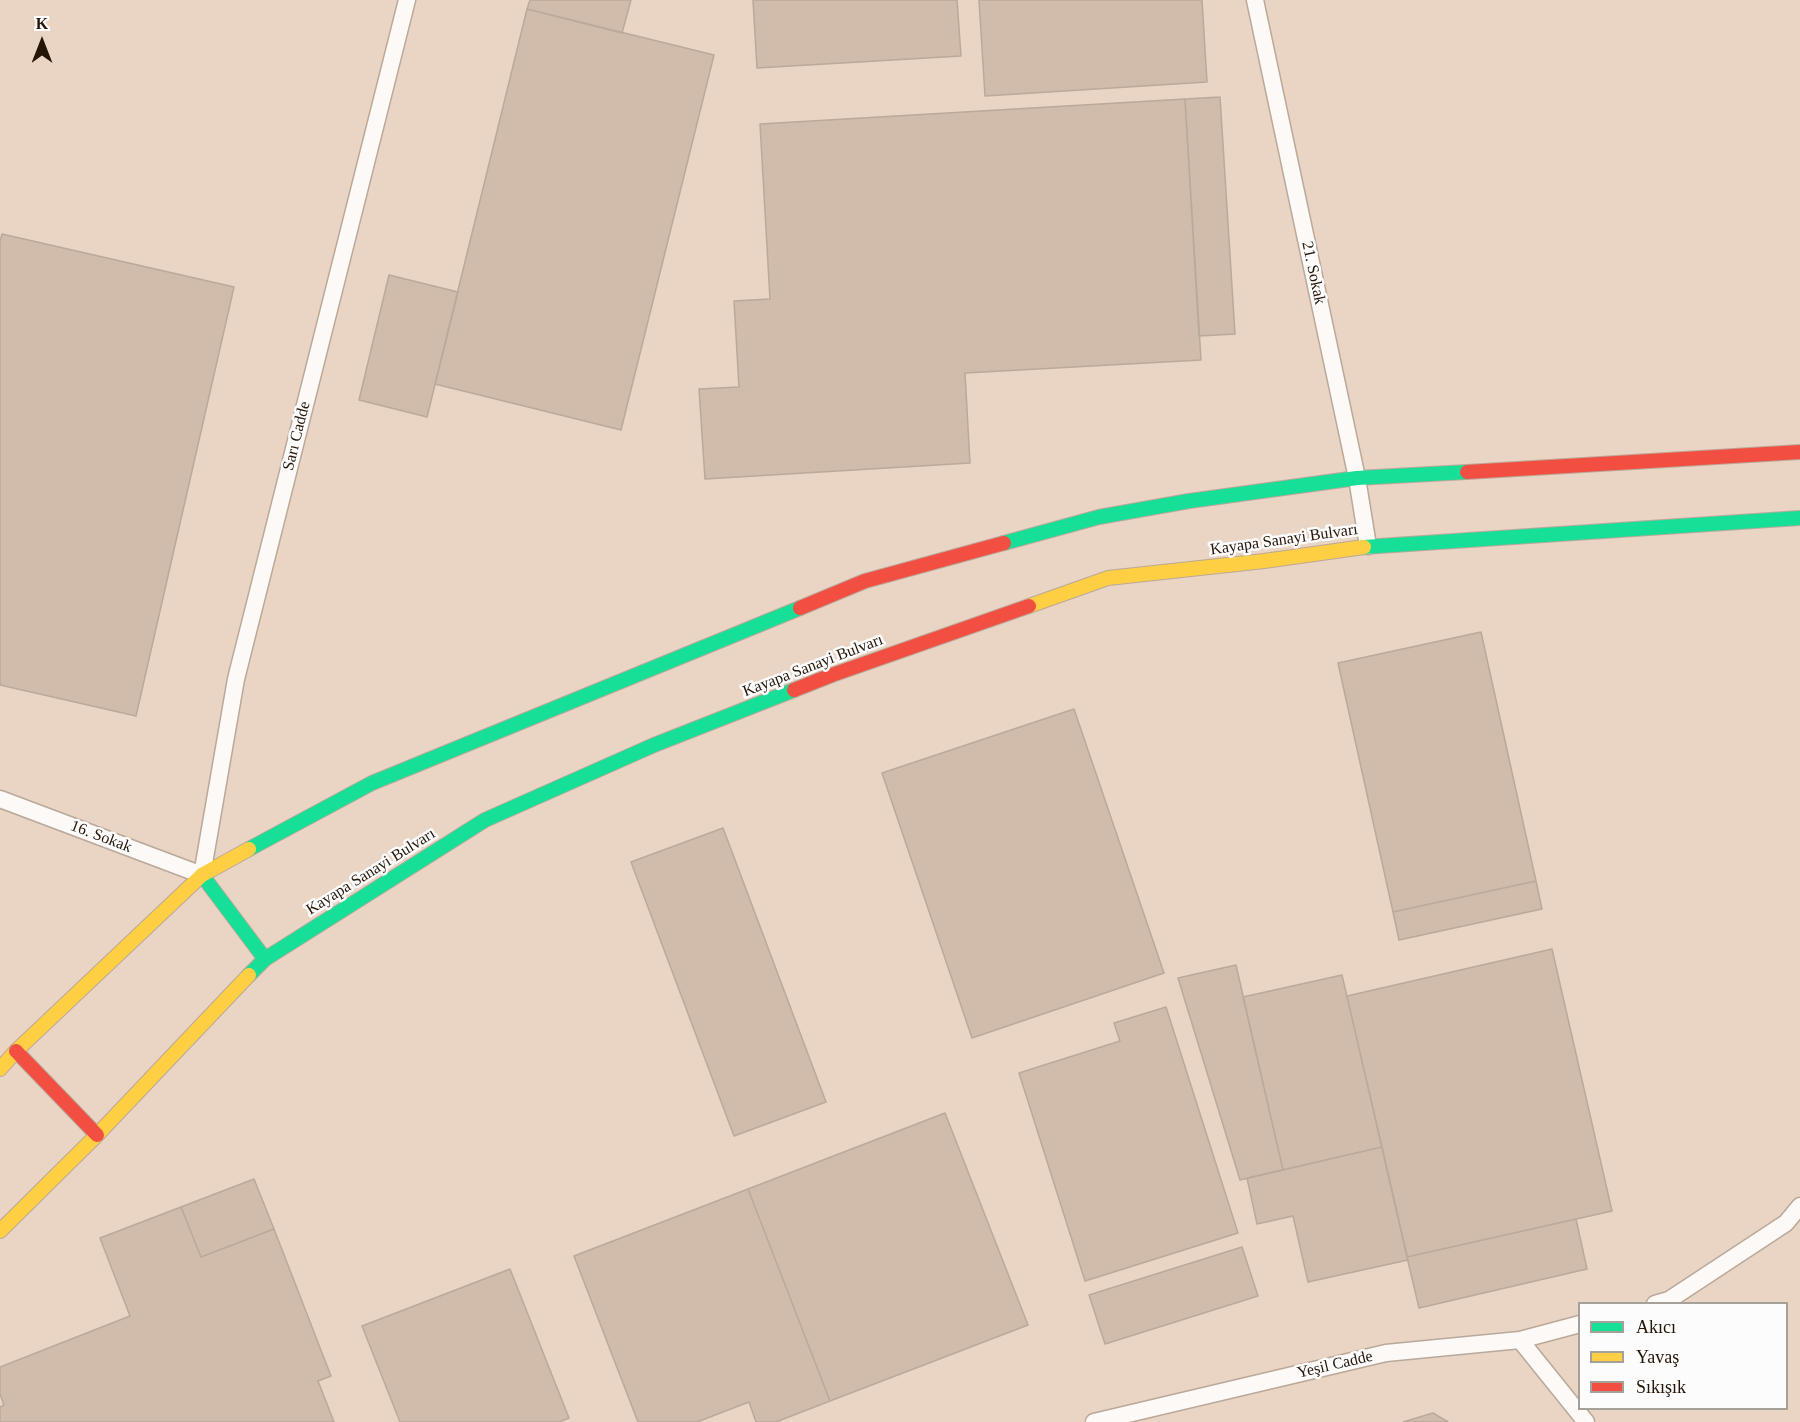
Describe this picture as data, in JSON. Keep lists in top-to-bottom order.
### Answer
{
  "streets": {
    "main road": ["Kayapa Sanayi Bulvarı"],
    "lane": [
      "21. Sokak",
      "Sarı Cadde",
      "16. Sokak",
      "Yeşil Cadde"
    ]
  },
  "crossings": [
    ["21. Sokak", "Kayapa Sanayi Bulvarı"],
    ["Sarı Cadde", "16. Sokak"]
  ],
  "legend": ["Akıcı", "Yavaş", "Sıkışık"],
  "north": "top"
}
